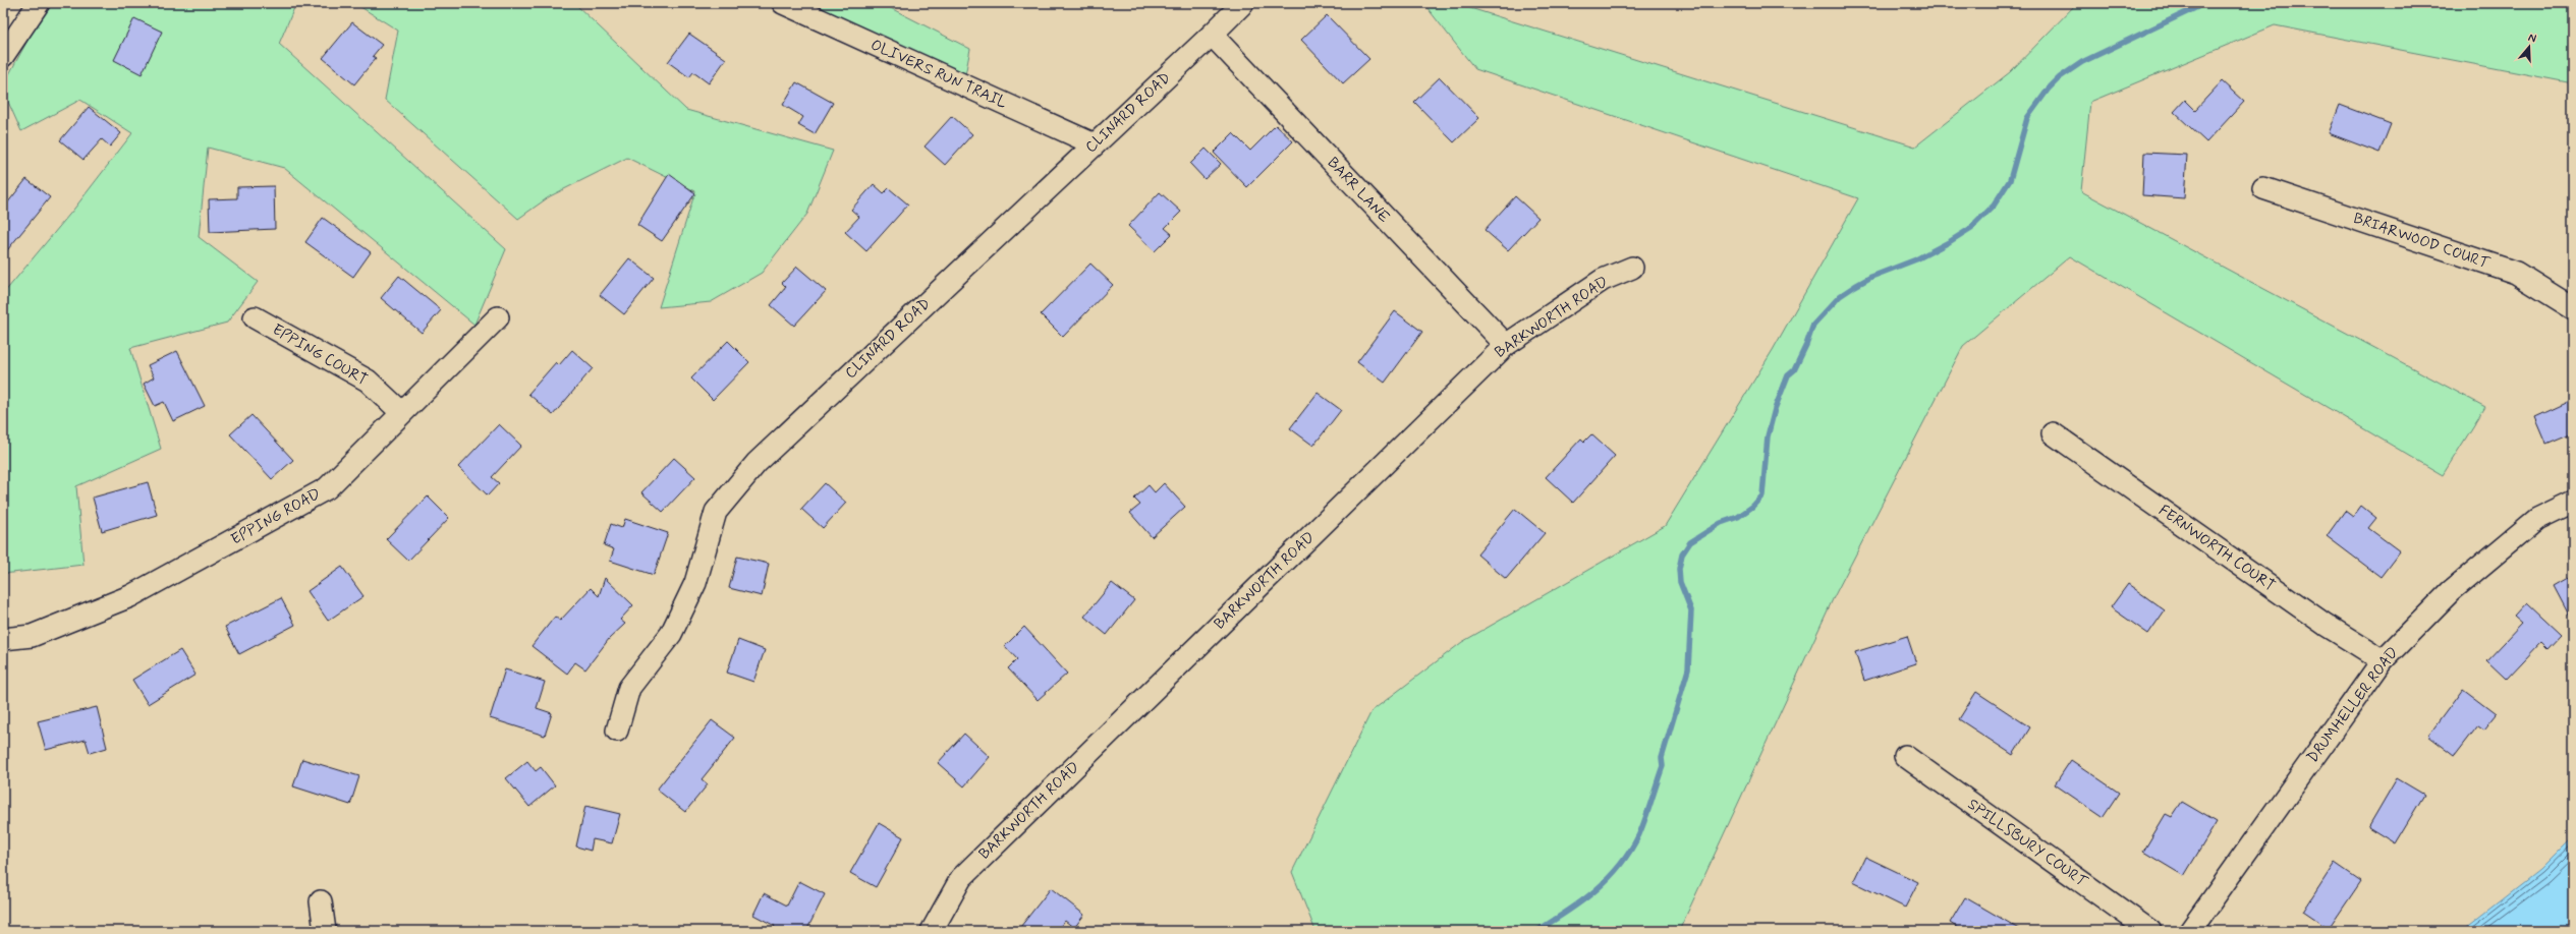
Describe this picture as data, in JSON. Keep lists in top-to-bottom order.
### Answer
{
  "streets": {
    "street": [
      "OLIVERS RUN TRAIL",
      "CLINARD ROAD",
      "BARR LANE",
      "BRIARWOOD COURT",
      "BARKWORTH ROAD",
      "EPPING COURT",
      "EPPING ROAD",
      "FERNWORTH COURT",
      "DRUMHELLER ROAD",
      "SPILLSBURY COURT"
    ]
  },
  "crossings": [
    ["OLIVERS RUN TRAIL", "CLINARD ROAD"],
    ["CLINARD ROAD", "BARR LANE"],
    ["BARR LANE", "BARKWORTH ROAD"],
    ["EPPING COURT", "EPPING ROAD"],
    ["FERNWORTH COURT", "DRUMHELLER ROAD"]
  ],
  "north": "top"
}
